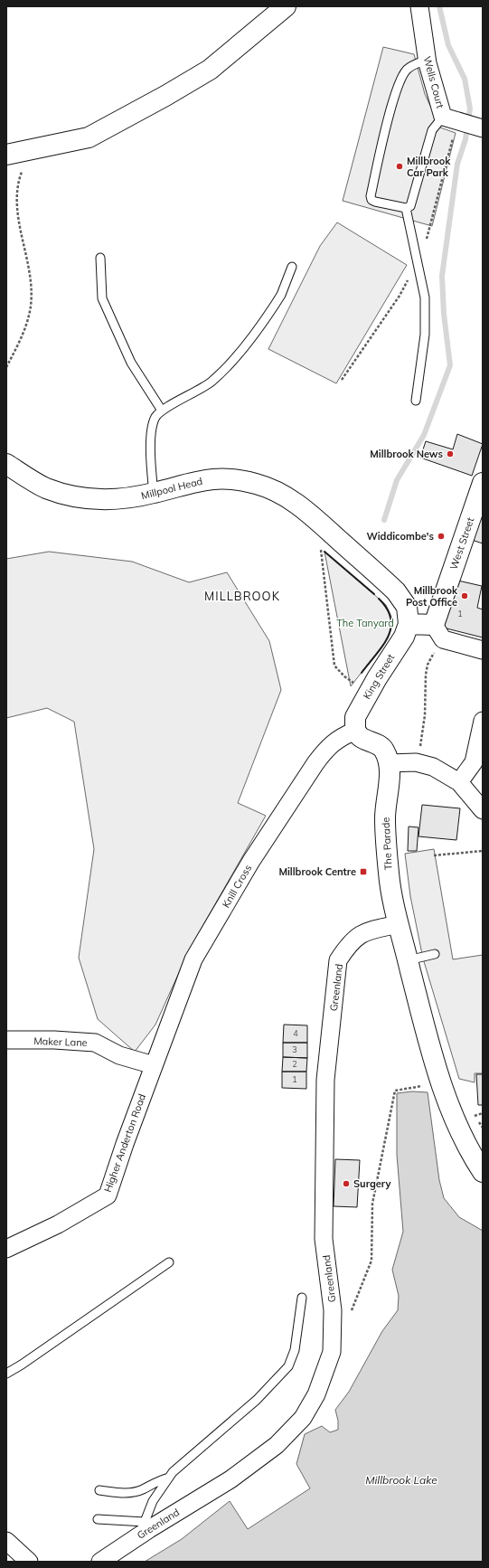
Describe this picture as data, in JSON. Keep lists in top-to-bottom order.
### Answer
{
  "streets": {
    "street": [
      "Wells Court",
      "Millpool Head",
      "West Street",
      "King Street",
      "The Parade",
      "Knill Cross",
      "Greenland",
      "Maker Lane",
      "Higher Anderton Road"
    ]
  },
  "crossings": [
    ["Millpool Head", "King Street"],
    ["King Street", "Knill Cross"],
    ["The Parade", "Greenland"],
    ["Knill Cross", "Maker Lane"],
    ["Knill Cross", "Higher Anderton Road"],
    ["Maker Lane", "Higher Anderton Road"]
  ],
  "districts": ["MILLBROOK"],
  "water": ["Millbrook Lake"],
  "parks": ["The Tanyard"],
  "places": {
    "other": [
      "Millbrook Car Park",
      "Millbrook News",
      "Widdicombe's",
      "Millbrook Post Office",
      "Surgery"
    ],
    "transit": ["Millbrook Centre"]
  },
  "house_numbers": [
    "1",
    "4",
    "3",
    "2",
    "1"
  ]
}
